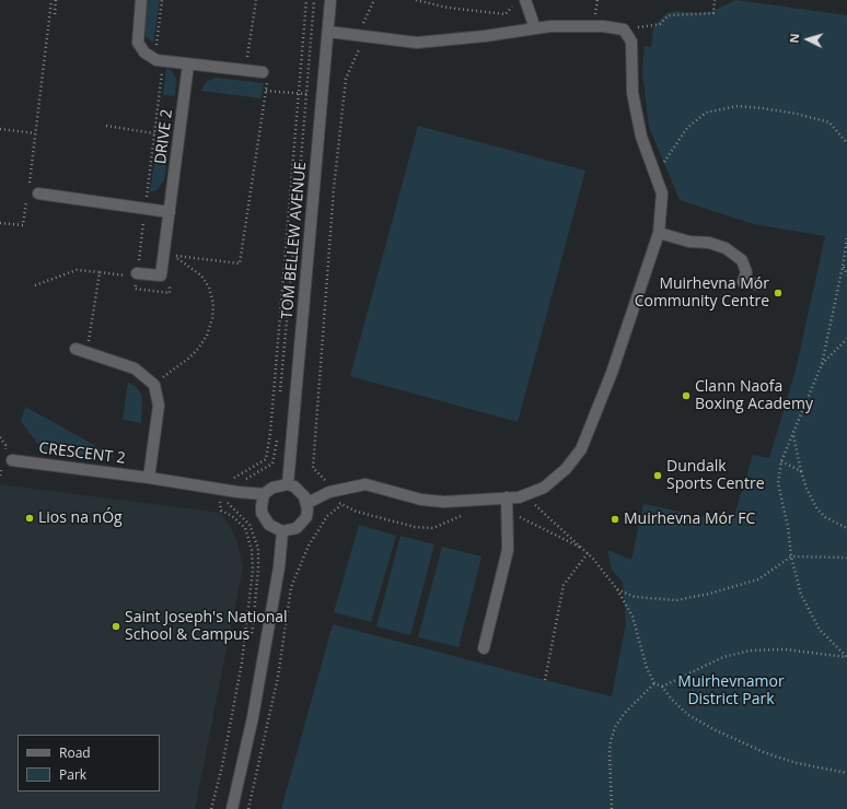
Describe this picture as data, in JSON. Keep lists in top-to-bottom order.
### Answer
{
  "streets": {
    "street": ["DRIVE 2", "TOM BELLEW AVENUE", "CRESCENT 2"]
  },
  "crossings": [
    ["TOM BELLEW AVENUE", "CRESCENT 2"]
  ],
  "parks": ["Muirhevnamor District Park"],
  "places": [
    "Muirhevna Mór Community Centre",
    "Clann Naofa Boxing Academy",
    "Dundalk Sports Centre",
    "Lios na nÓg",
    "Muirhevna Mór FC",
    "Saint Joseph's National School & Campus"
  ],
  "legend": ["Road", "Park"],
  "north": "left"
}
